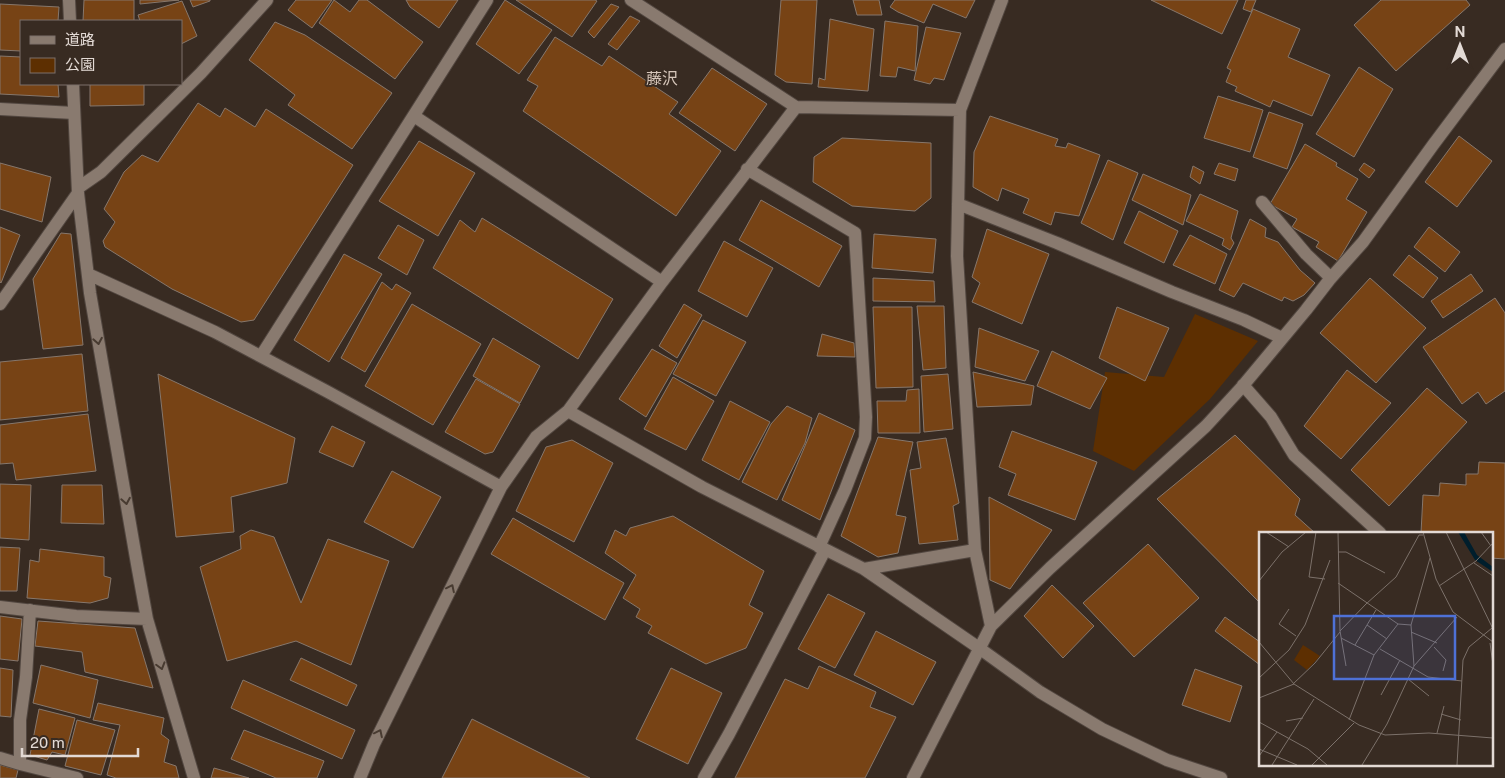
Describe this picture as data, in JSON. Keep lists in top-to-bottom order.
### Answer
{
  "districts": ["藤沢"],
  "legend": ["道路", "公園"],
  "scale_bar": "20 m",
  "north": "top"
}
